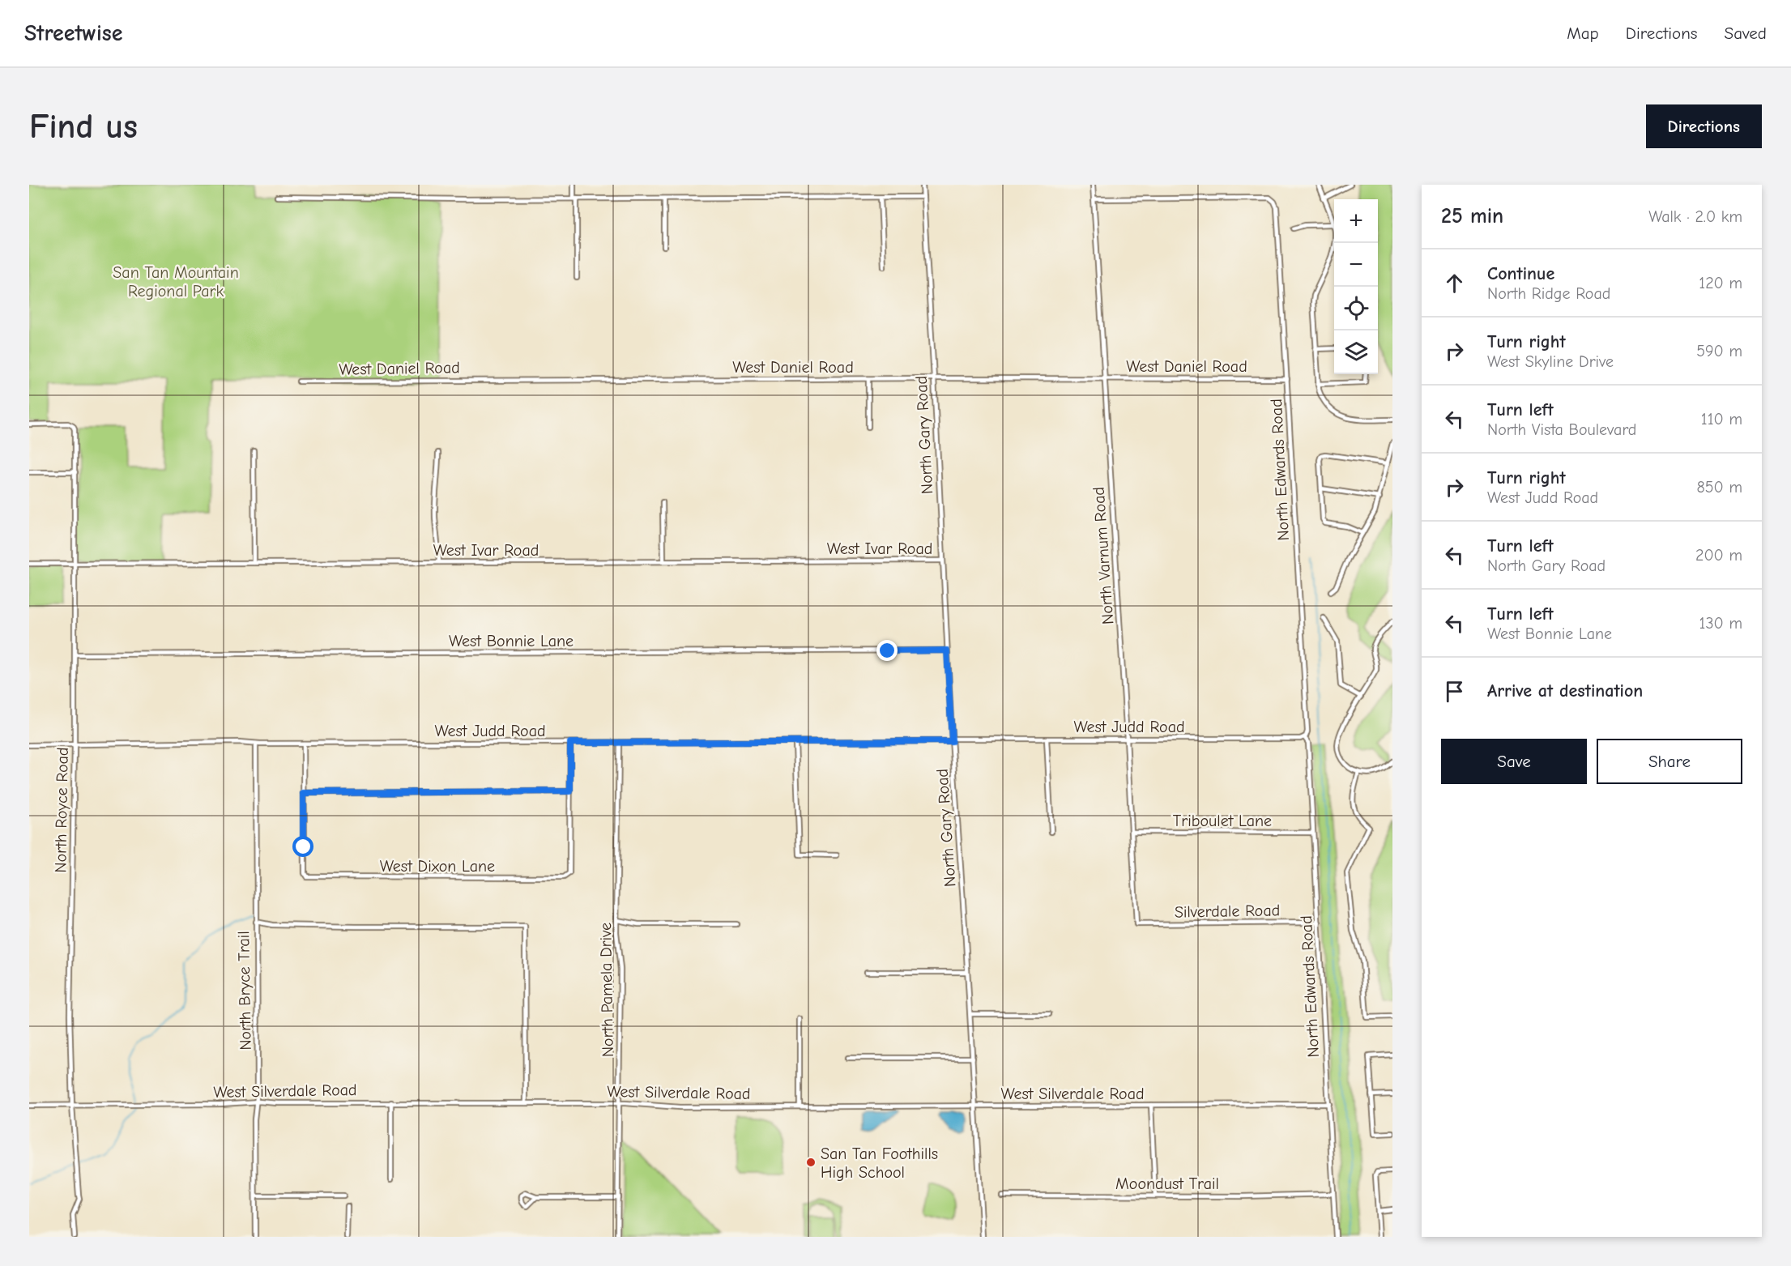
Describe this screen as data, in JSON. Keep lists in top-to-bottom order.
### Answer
{
  "streets": {
    "street": [
      "West Daniel Road",
      "North Gary Road",
      "North Edwards Road",
      "West Ivar Road",
      "North Varnum Road",
      "West Bonnie Lane",
      "West Judd Road",
      "North Royce Road",
      "Triboulet Lane",
      "West Dixon Lane",
      "Silverdale Road",
      "North Pamela Drive",
      "North Bryce Trail",
      "West Silverdale Road",
      "Moondust Trail"
    ]
  },
  "crossings": [
    ["West Daniel Road", "North Gary Road"],
    ["West Daniel Road", "North Edwards Road"],
    ["West Daniel Road", "North Varnum Road"],
    ["North Gary Road", "West Ivar Road"],
    ["North Gary Road", "West Bonnie Lane"],
    ["North Gary Road", "West Judd Road"],
    ["North Gary Road", "West Silverdale Road"],
    ["North Edwards Road", "North Varnum Road"],
    ["North Edwards Road", "West Judd Road"],
    ["North Edwards Road", "Triboulet Lane"],
    ["North Edwards Road", "Silverdale Road"],
    ["North Edwards Road", "West Silverdale Road"],
    ["North Edwards Road", "Moondust Trail"],
    ["West Ivar Road", "North Royce Road"],
    ["North Varnum Road", "West Judd Road"],
    ["North Varnum Road", "Triboulet Lane"],
    ["North Varnum Road", "Silverdale Road"],
    ["West Bonnie Lane", "North Royce Road"],
    ["West Judd Road", "North Royce Road"],
    ["West Judd Road", "North Pamela Drive"],
    ["West Judd Road", "North Bryce Trail"],
    ["North Royce Road", "West Silverdale Road"],
    ["North Pamela Drive", "West Silverdale Road"],
    ["North Bryce Trail", "West Silverdale Road"]
  ],
  "parks": ["San Tan Mountain Regional Park"],
  "places": ["San Tan Foothills High School"],
  "page": {
    "header": "Streetwise",
    "nav": ["Map", "Directions", "Saved"],
    "buttons": [
      "Directions",
      ["Save", "Share"]
    ],
    "title": "Find us",
    "heading": ["25 min", "Walk · 2.0 km"],
    "map_buttons": ["+", "−"],
    "list": [
      ["Continue", "North Ridge Road", "120 m"],
      ["Turn right", "West Skyline Drive", "590 m"],
      ["Turn left", "North Vista Boulevard", "110 m"],
      ["Turn right", "West Judd Road", "850 m"],
      ["Turn left", "North Gary Road", "200 m"],
      ["Turn left", "West Bonnie Lane", "130 m"],
      "Arrive at destination"
    ]
  }
}
